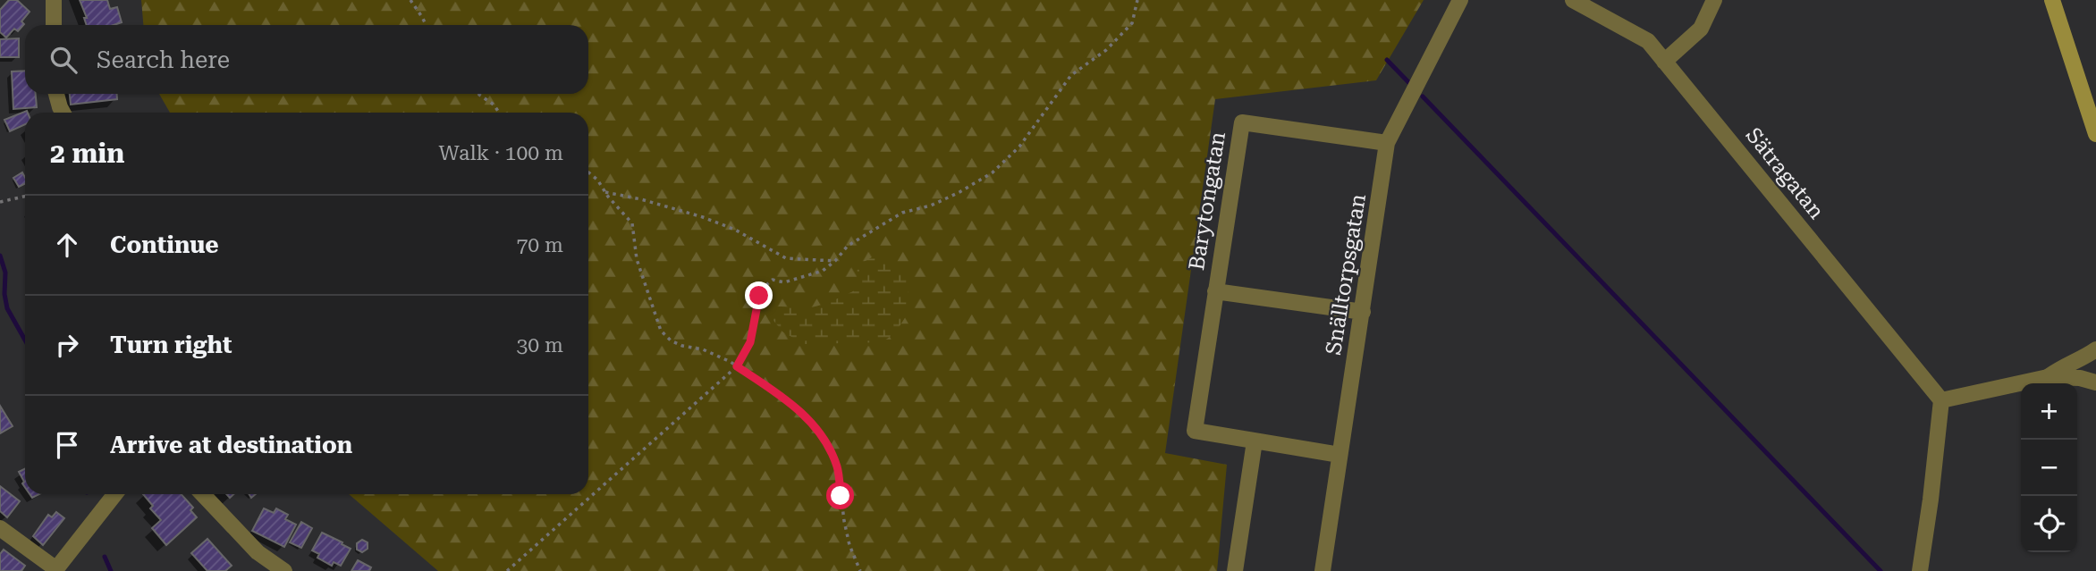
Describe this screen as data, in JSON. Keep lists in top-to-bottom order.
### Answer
{
  "streets": {
    "street": ["Sätragatan", "Barytongatan", "Snälltorpsgatan"]
  },
  "crossings": [
    ["Barytongatan", "Snälltorpsgatan"]
  ],
  "page": {
    "search": "Search here",
    "heading": ["2 min", "Walk · 100 m"],
    "list": [
      ["Continue", "70 m"],
      ["Turn right", "30 m"],
      "Arrive at destination"
    ],
    "map_buttons": ["+", "−"]
  }
}
